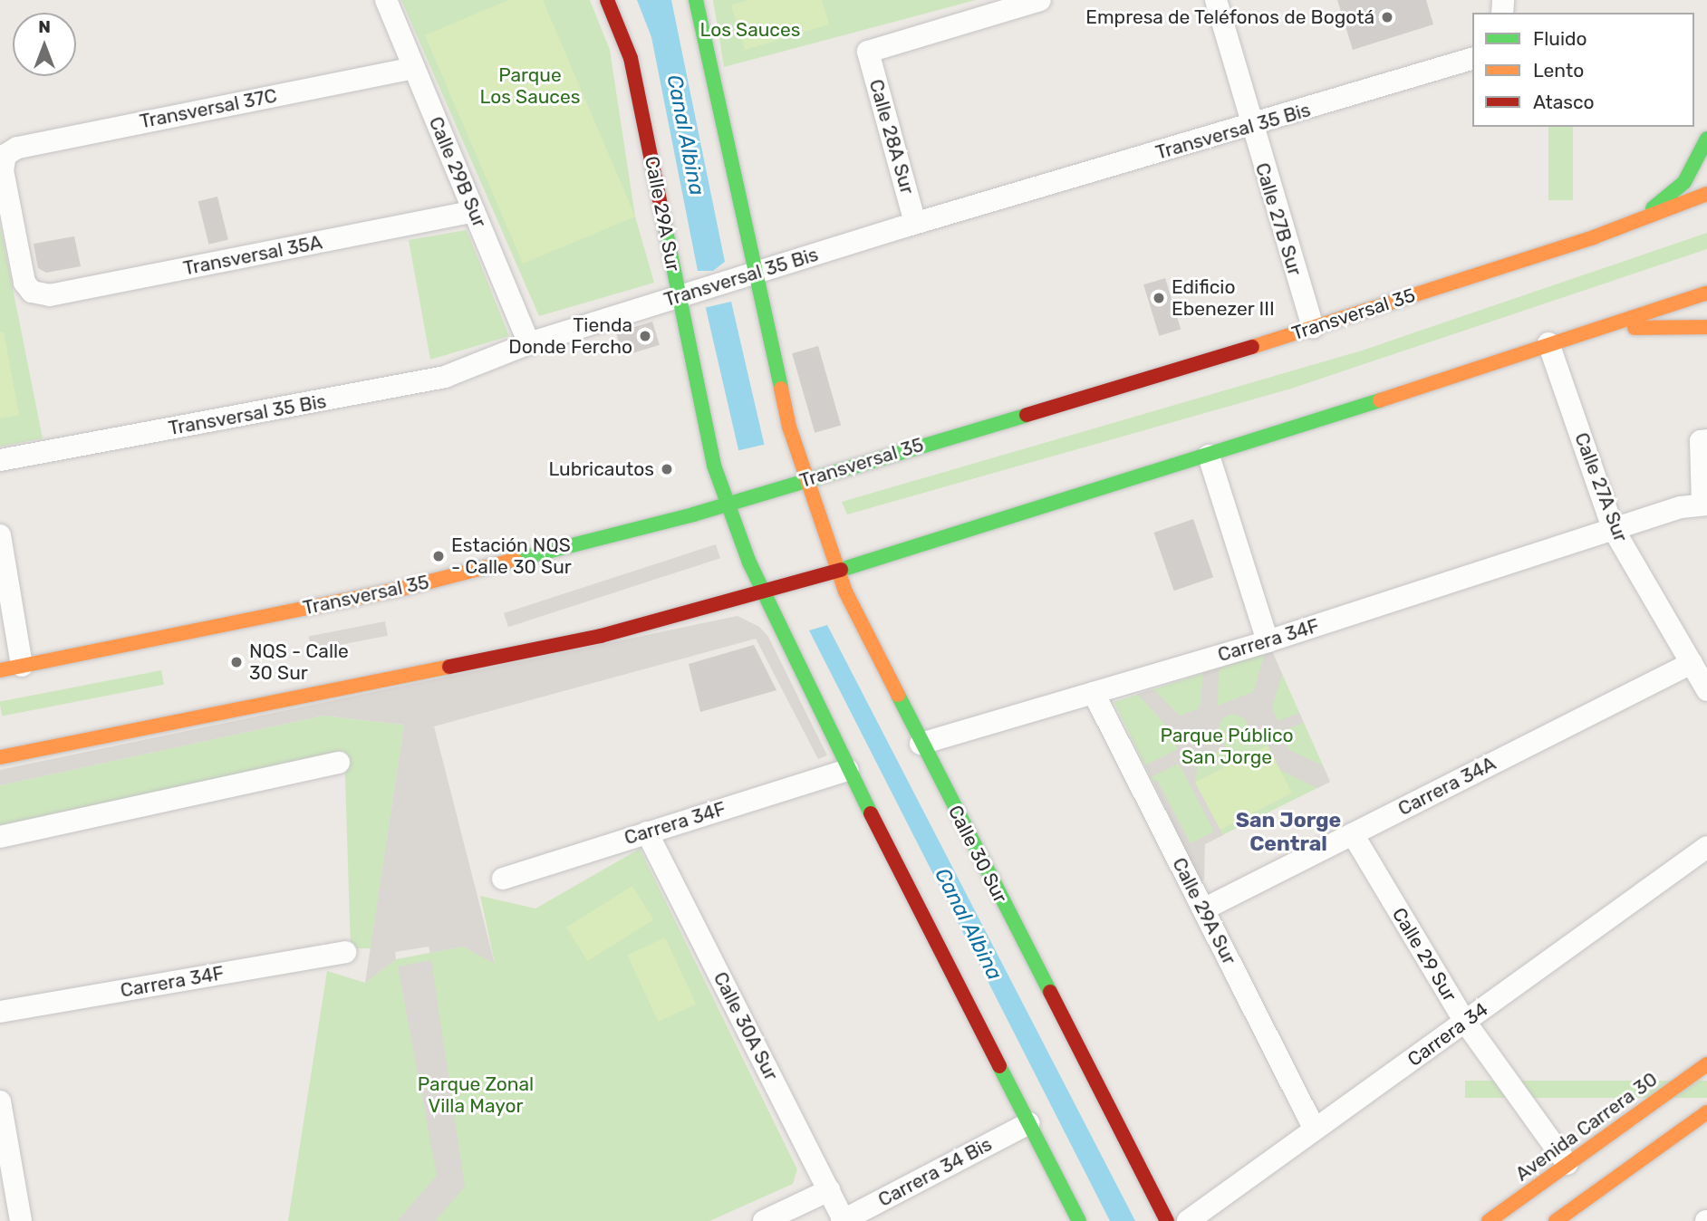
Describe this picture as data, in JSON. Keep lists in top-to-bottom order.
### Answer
{
  "streets": {
    "main road": [
      "Calle 29A Sur",
      "Transversal 35",
      "Calle 30 Sur",
      "Avenida Carrera 30"
    ],
    "street": [
      "Transversal 37C",
      "Transversal 35 Bis",
      "Calle 28A Sur",
      "Calle 29B Sur",
      "Calle 27B Sur",
      "Transversal 35A",
      "Calle 27A Sur",
      "Carrera 34F",
      "Carrera 34A",
      "Calle 29 Sur",
      "Calle 30A Sur",
      "Carrera 34",
      "Carrera 34 Bis"
    ]
  },
  "crossings": [
    ["Transversal 37C", "Calle 29B Sur"],
    ["Transversal 37C", "Transversal 35A"],
    ["Transversal 35 Bis", "Calle 28A Sur"],
    ["Transversal 35 Bis", "Calle 29B Sur"],
    ["Transversal 35 Bis", "Calle 29A Sur"],
    ["Transversal 35 Bis", "Calle 27B Sur"],
    ["Calle 29B Sur", "Transversal 35A"],
    ["Calle 29A Sur", "Transversal 35"],
    ["Calle 29A Sur", "Carrera 34F"],
    ["Calle 29A Sur", "Carrera 34A"],
    ["Calle 29A Sur", "Carrera 34"],
    ["Calle 27B Sur", "Transversal 35"],
    ["Transversal 35", "Calle 30 Sur"],
    ["Calle 27A Sur", "Carrera 34F"],
    ["Calle 27A Sur", "Carrera 34A"],
    ["Carrera 34F", "Calle 30 Sur"],
    ["Carrera 34F", "Calle 30A Sur"],
    ["Carrera 34A", "Calle 29 Sur"],
    ["Calle 29 Sur", "Carrera 34"],
    ["Calle 29 Sur", "Avenida Carrera 30"],
    ["Calle 30A Sur", "Carrera 34 Bis"]
  ],
  "districts": ["San Jorge Central"],
  "water": ["Canal Albina"],
  "parks": [
    "Los Sauces",
    "Parque Los Sauces",
    "Parque Público San Jorge",
    "Parque Zonal Villa Mayor"
  ],
  "places": [
    "Empresa de Teléfonos de Bogotá",
    "Edificio Ebenezer III",
    "Tienda Donde Fercho",
    "Lubricautos",
    "Estación NQS - Calle 30 Sur",
    "NQS - Calle 30 Sur"
  ],
  "legend": ["Fluido", "Lento", "Atasco"],
  "north": "top"
}
